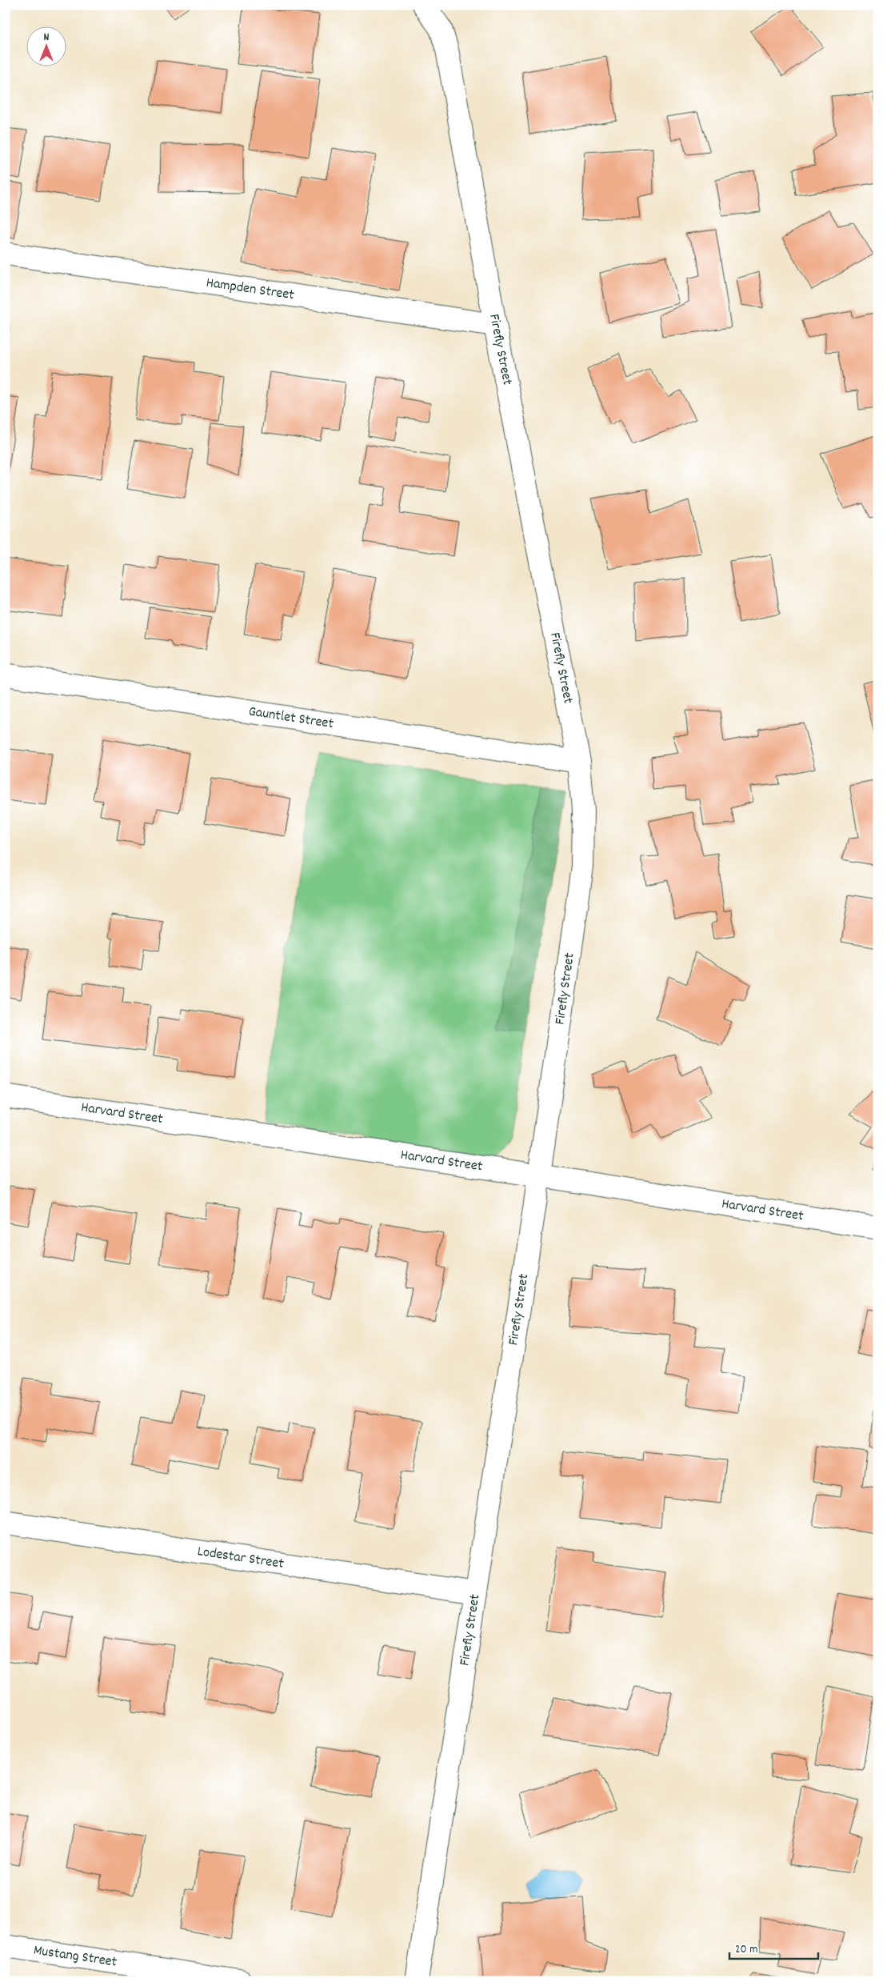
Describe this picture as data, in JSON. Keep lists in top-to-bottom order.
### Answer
{
  "streets": {
    "street": [
      "Hampden Street",
      "Firefly Street",
      "Gauntlet Street",
      "Harvard Street",
      "Lodestar Street",
      "Mustang Street"
    ]
  },
  "crossings": [
    ["Hampden Street", "Firefly Street"],
    ["Firefly Street", "Gauntlet Street"],
    ["Firefly Street", "Harvard Street"],
    ["Firefly Street", "Lodestar Street"]
  ],
  "scale_bar": "20 m",
  "north": "top"
}
